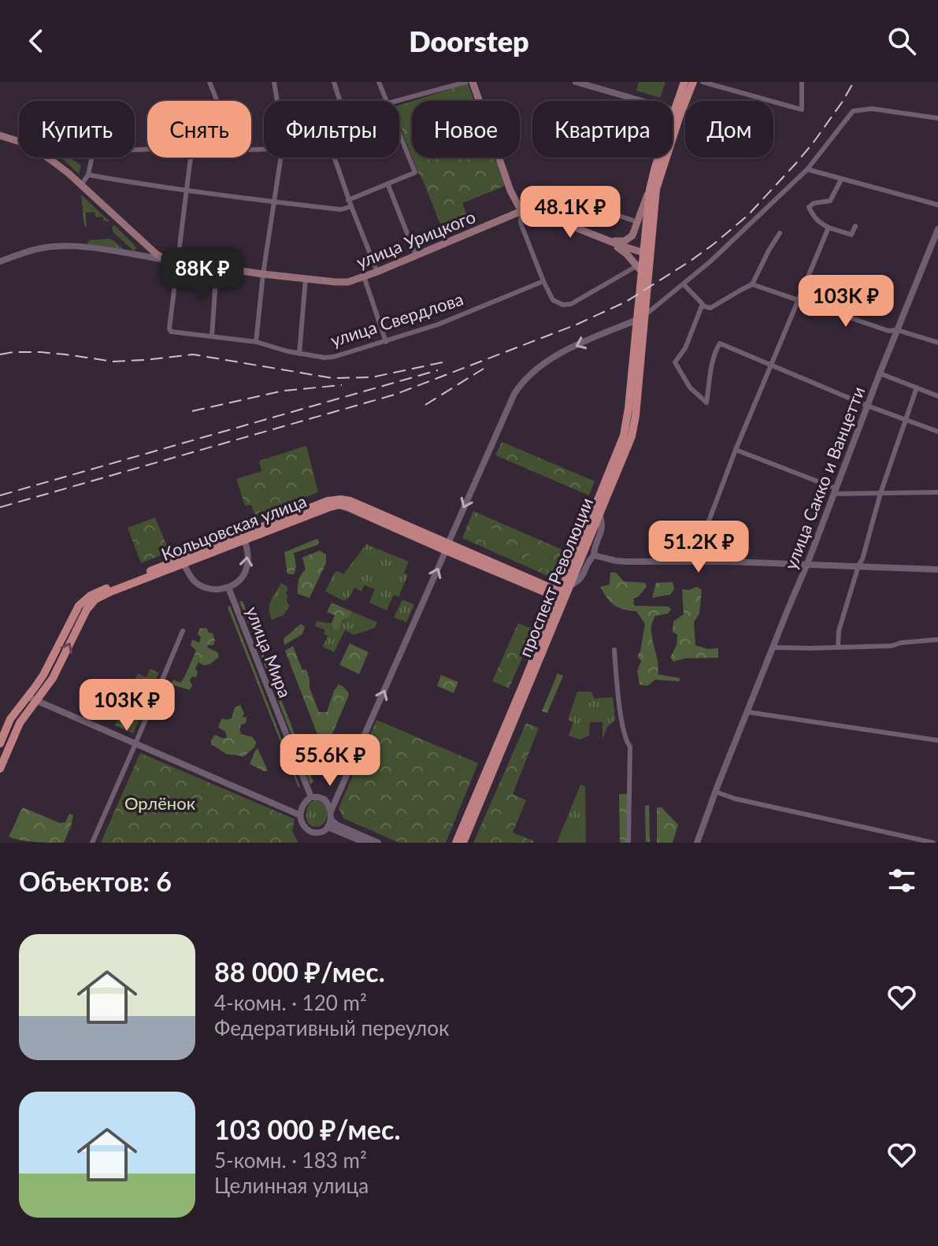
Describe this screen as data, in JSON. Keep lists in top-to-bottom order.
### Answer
{
  "streets": {
    "main road": ["улица Урицкого", "Кольцовская улица", "проспект Революции"],
    "street": ["улица Свердлова", "улица Сакко и Ванцетти", "улица Мира"]
  },
  "crossings": [
    ["улица Урицкого", "улица Свердлова"],
    ["Кольцовская улица", "проспект Революции"]
  ],
  "parks": ["Орлёнок"],
  "page": {
    "header": "Doorstep",
    "chip": [
      "Купить",
      "Снять",
      "Фильтры",
      "Новое",
      "Квартира",
      "Дом"
    ],
    "price": [
      "48.1K ₽",
      "88K ₽",
      "103K ₽",
      "51.2K ₽",
      "103K ₽",
      "55.6K ₽"
    ],
    "heading": "Объектов: 6",
    "list": [
      {
        "name": "88 000 ₽/мес.",
        "note": "4-комн. · 120 m² · Федеративный переулок"
      },
      {
        "name": "103 000 ₽/мес.",
        "note": "5-комн. · 183 m² · Целинная улица"
      }
    ]
  }
}
